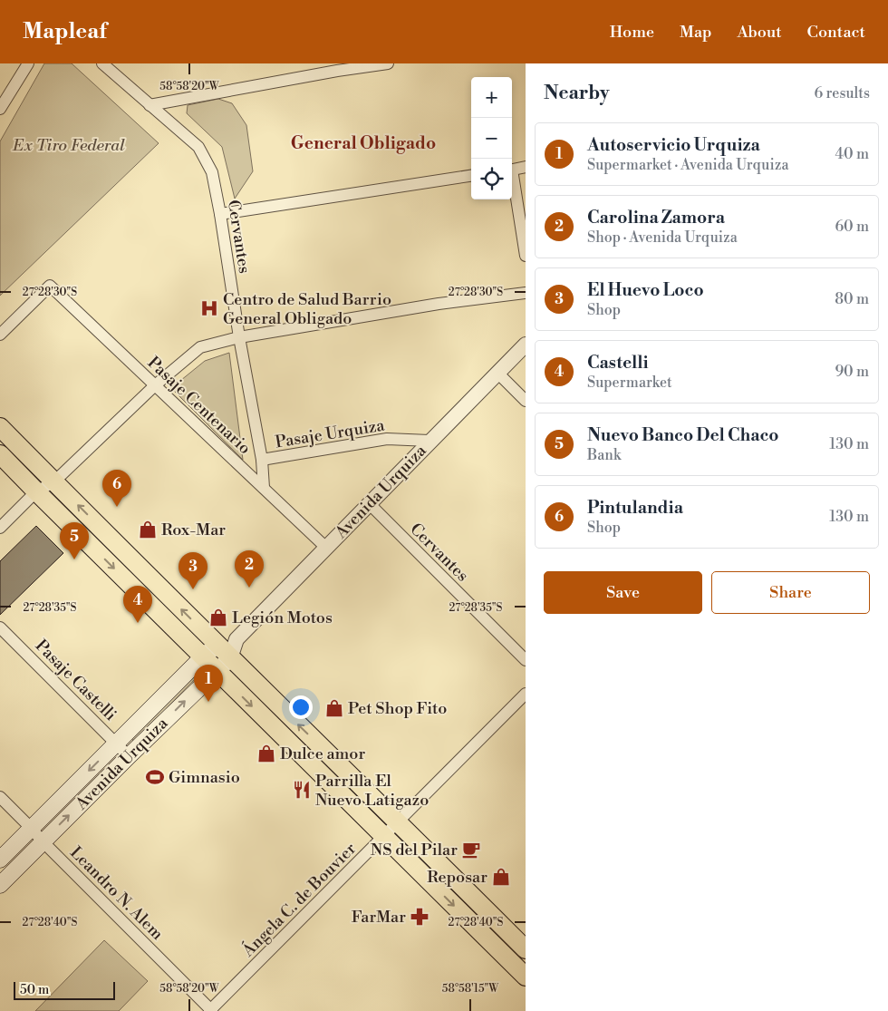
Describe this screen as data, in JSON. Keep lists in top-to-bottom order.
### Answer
{
  "streets": {
    "main road": ["Avenida Urquiza"],
    "street": [
      "Cervantes",
      "Pasaje Centenario",
      "Pasaje Urquiza",
      "Pasaje Castelli",
      "Leandro N. Alem",
      "Ángela C. de Bouvier"
    ]
  },
  "crossings": [
    ["Cervantes", "Pasaje Centenario"],
    ["Cervantes", "Pasaje Urquiza"],
    ["Cervantes", "Avenida Urquiza"],
    ["Pasaje Centenario", "Avenida Urquiza"],
    ["Pasaje Urquiza", "Avenida Urquiza"],
    ["Avenida Urquiza", "Pasaje Castelli"],
    ["Avenida Urquiza", "Leandro N. Alem"],
    ["Leandro N. Alem", "Ángela C. de Bouvier"]
  ],
  "districts": ["General Obligado"],
  "parks": ["Ex Tiro Federal"],
  "places": {
    "hospital": ["Centro de Salud Barrio General Obligado"],
    "shop": [
      "Rox-Mar",
      "Legión Motos",
      "Pet Shop Fito",
      "Dulce amor",
      "Reposar"
    ],
    "sports": ["Gimnasio"],
    "restaurant": ["Parrilla El Nuevo Latigazo"],
    "cafe": ["NS del Pilar"],
    "pharmacy": ["FarMar"]
  },
  "scale_bar": "50 m",
  "page": {
    "header": "Mapleaf",
    "nav": [
      "Home",
      "Map",
      "About",
      "Contact"
    ],
    "heading": ["Nearby", "6 results"],
    "map_buttons": ["+", "−"],
    "list": [
      {
        "mark": "1",
        "name": "Autoservicio Urquiza",
        "note": "Supermarket · Avenida Urquiza",
        "value": "40 m"
      },
      {
        "mark": "2",
        "name": "Carolina Zamora",
        "note": "Shop · Avenida Urquiza",
        "value": "60 m"
      },
      {
        "mark": "3",
        "name": "El Huevo Loco",
        "note": "Shop",
        "value": "80 m"
      },
      {
        "mark": "4",
        "name": "Castelli",
        "note": "Supermarket",
        "value": "90 m"
      },
      {
        "mark": "5",
        "name": "Nuevo Banco Del Chaco",
        "note": "Bank",
        "value": "130 m"
      },
      {
        "mark": "6",
        "name": "Pintulandia",
        "note": "Shop",
        "value": "130 m"
      }
    ],
    "pins": [
      "6",
      "5",
      "2",
      "3",
      "4",
      "1"
    ],
    "buttons": ["Save", "Share"],
    "scale": "50 m"
  },
  "coordinates": [
    "58°58'20\"W",
    "27°28'30\"S",
    "27°28'35\"S",
    "27°28'40\"S",
    "58°58'15\"W"
  ]
}
